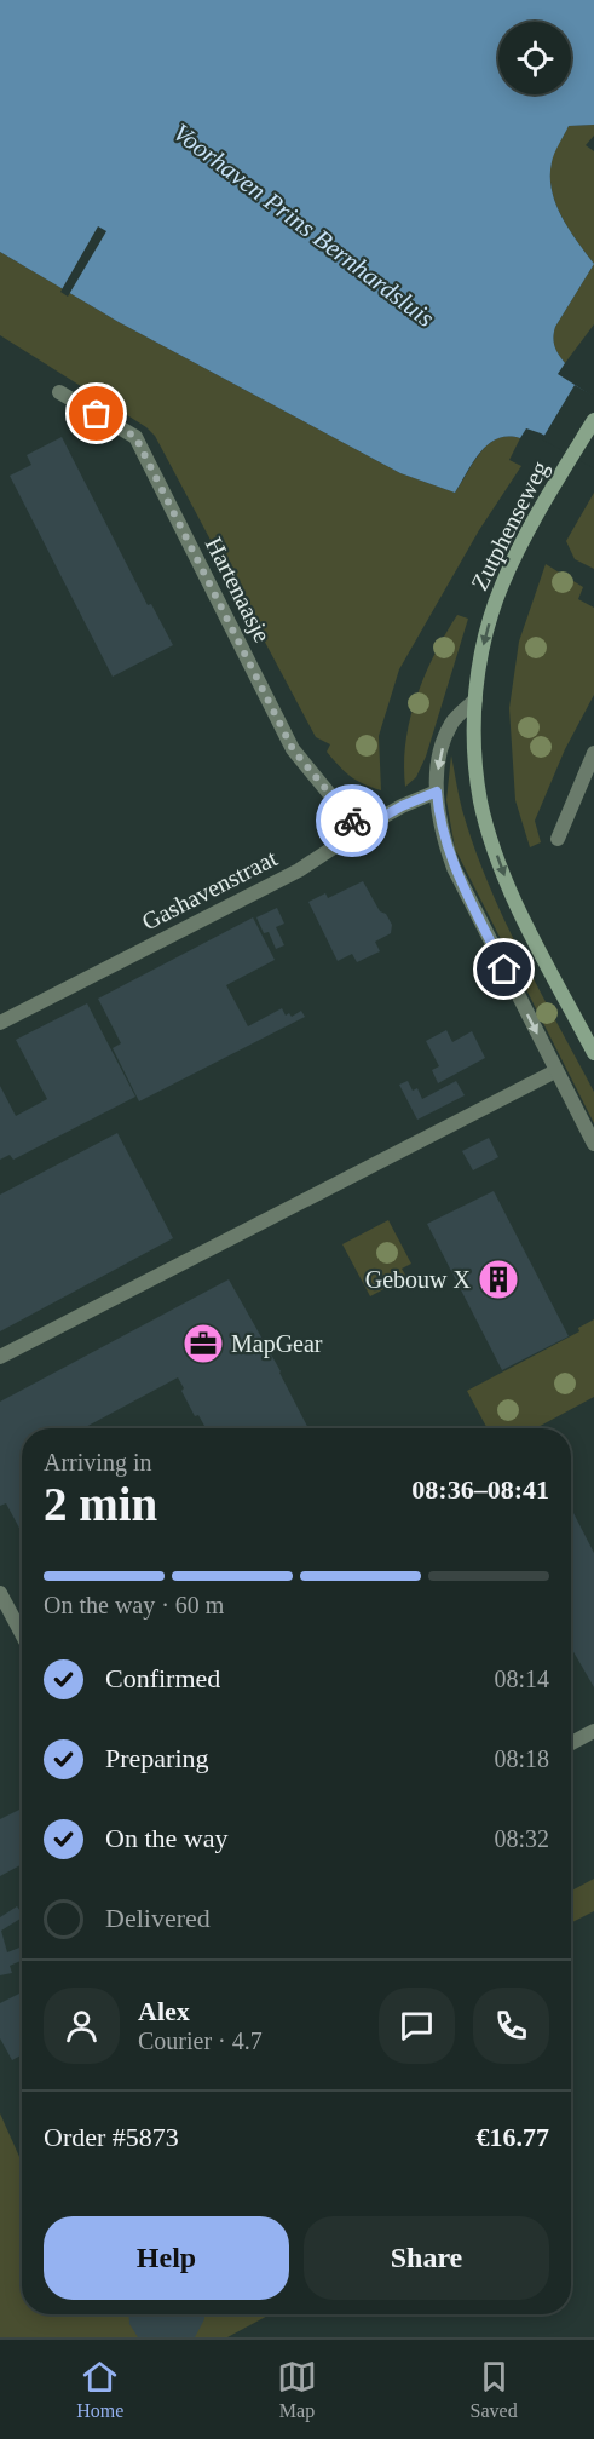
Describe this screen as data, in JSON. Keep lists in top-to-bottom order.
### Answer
{
  "streets": {
    "street": ["Zutphenseweg", "Hartenaasje", "Gashavenstraat"]
  },
  "crossings": [
    ["Hartenaasje", "Gashavenstraat"]
  ],
  "water": ["Voorhaven Prins Bernhardsluis"],
  "places": {
    "building": ["Gebouw X"],
    "office": ["MapGear"]
  },
  "page": {
    "heading": ["2 min", "Arriving in", "08:36–08:41"],
    "panel": [
      "Alex",
      "Courier · 4.7",
      "Order #5873",
      "€16.77"
    ],
    "bar": "On the way · 60 m",
    "list": [
      ["Confirmed", "08:14"],
      ["Preparing", "08:18"],
      ["On the way", "08:32"],
      "Delivered"
    ],
    "buttons": ["Help", "Share"],
    "tabs": ["Home", "Map", "Saved"]
  }
}
